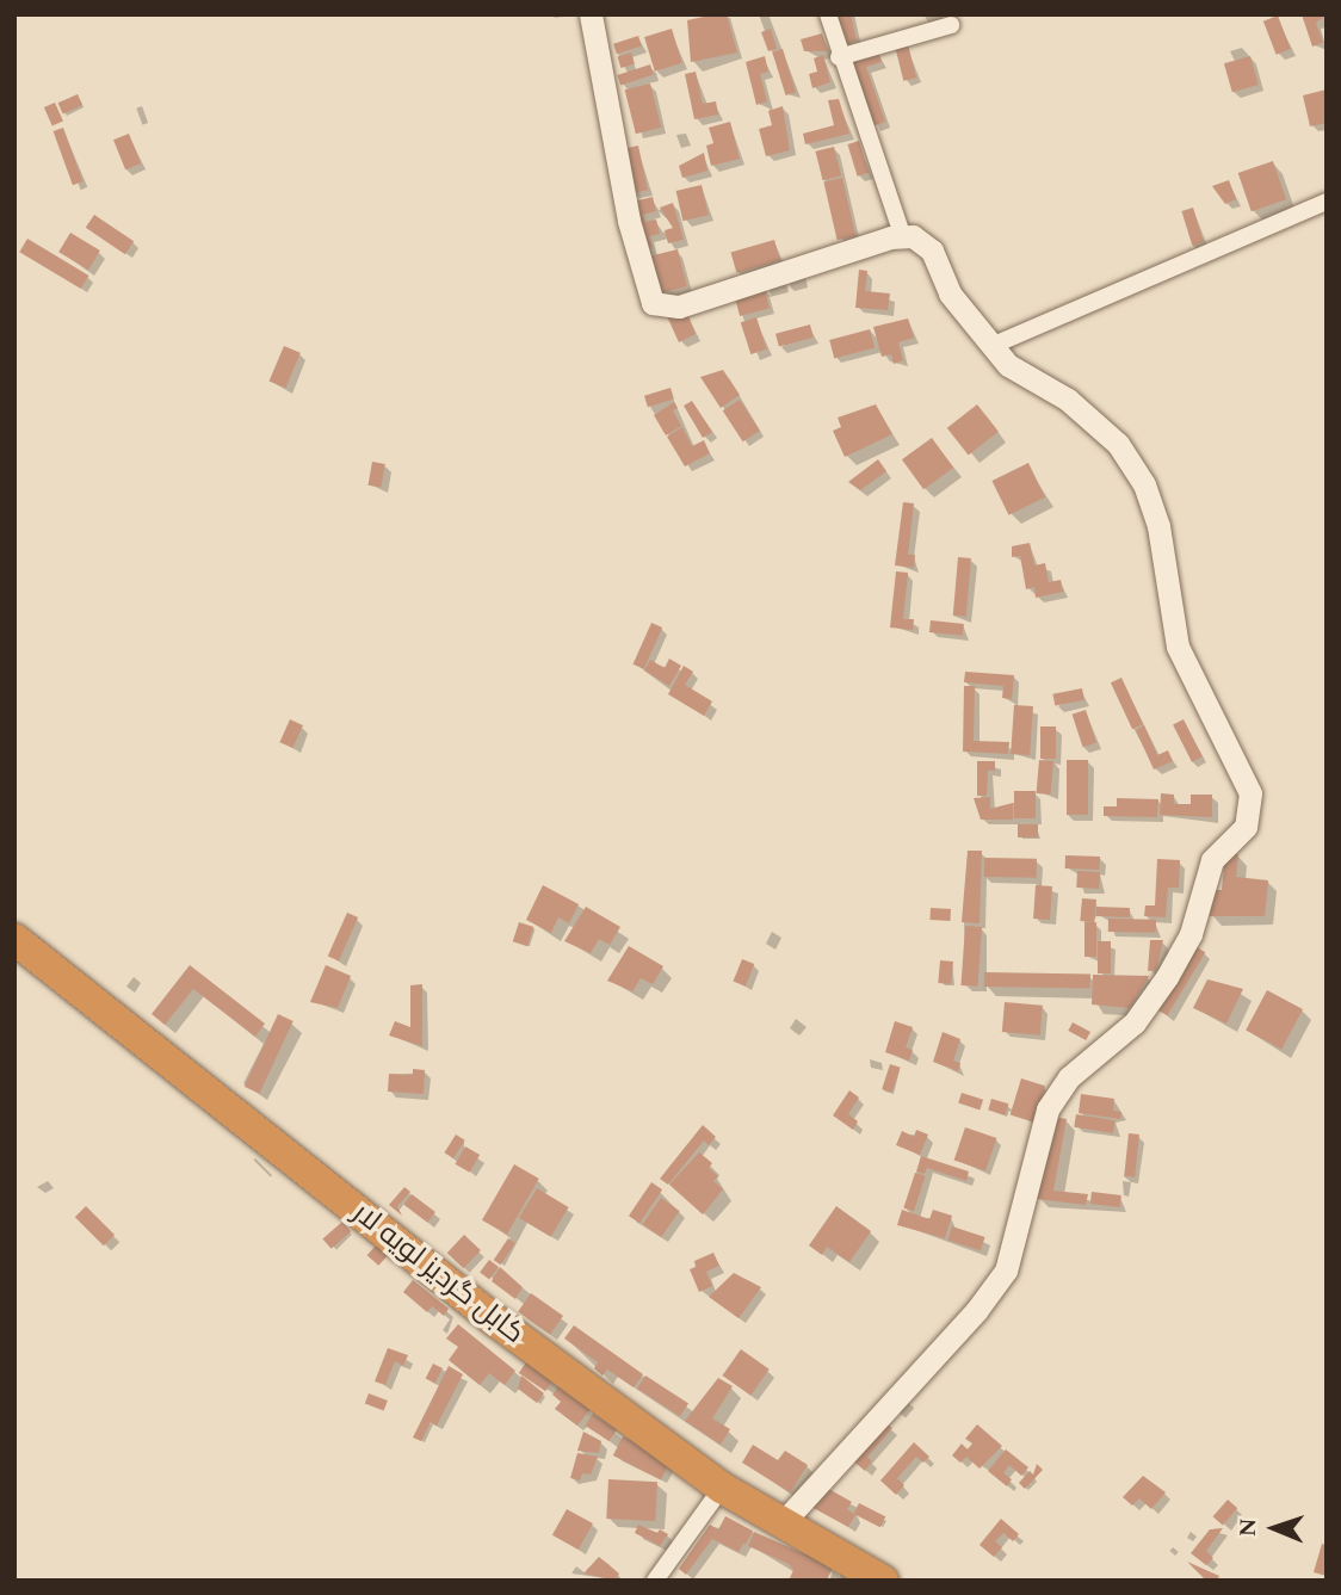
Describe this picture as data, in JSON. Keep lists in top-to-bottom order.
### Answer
{
  "streets": {
    "highway": ["کابل گردیز لویه لار"]
  },
  "north": "left"
}
